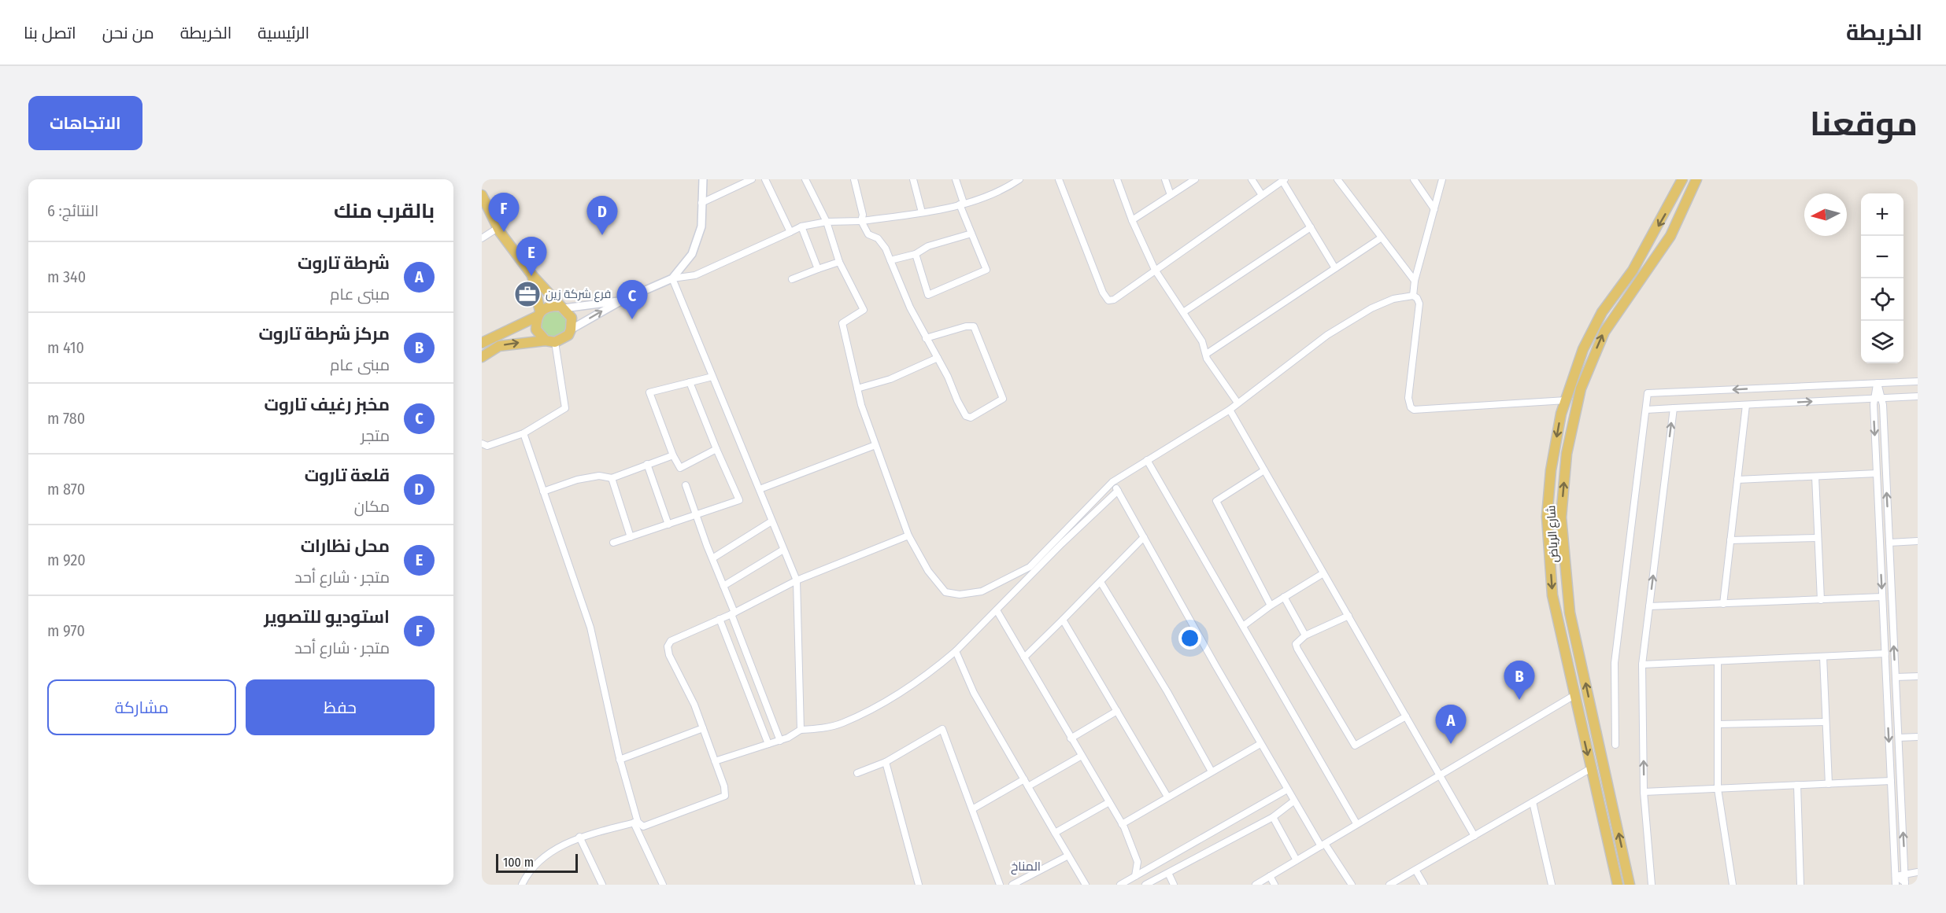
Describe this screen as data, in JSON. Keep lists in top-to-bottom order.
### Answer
{
  "streets": {
    "main road": ["شارع الرياض"]
  },
  "districts": ["المناخ"],
  "places": {
    "office": ["فرع شركة زين"]
  },
  "scale_bar": "100 m",
  "north": "left",
  "page": {
    "header": "الخريطة",
    "nav": [
      "الرئيسية",
      "الخريطة",
      "من نحن",
      "اتصل بنا"
    ],
    "title": "موقعنا",
    "buttons": [
      "الاتجاهات",
      ["حفظ", "مشاركة"]
    ],
    "heading": ["بالقرب منك", "النتائج: 6"],
    "pins": [
      "F",
      "D",
      "E",
      "C",
      "B",
      "A"
    ],
    "map_buttons": ["+", "−"],
    "list": [
      {
        "mark": "A",
        "name": "شرطة تاروت",
        "note": "مبنى عام",
        "value": "340 m"
      },
      {
        "mark": "B",
        "name": "مركز شرطة تاروت",
        "note": "مبنى عام",
        "value": "410 m"
      },
      {
        "mark": "C",
        "name": "مخبز رغيف تاروت",
        "note": "متجر",
        "value": "780 m"
      },
      {
        "mark": "D",
        "name": "قلعة تاروت",
        "note": "مكان",
        "value": "870 m"
      },
      {
        "mark": "E",
        "name": "محل نظارات",
        "note": "متجر · شارع أحد",
        "value": "920 m"
      },
      {
        "mark": "F",
        "name": "استوديو للتصوير",
        "note": "متجر · شارع أحد",
        "value": "970 m"
      }
    ],
    "scale": "100 m"
  }
}
